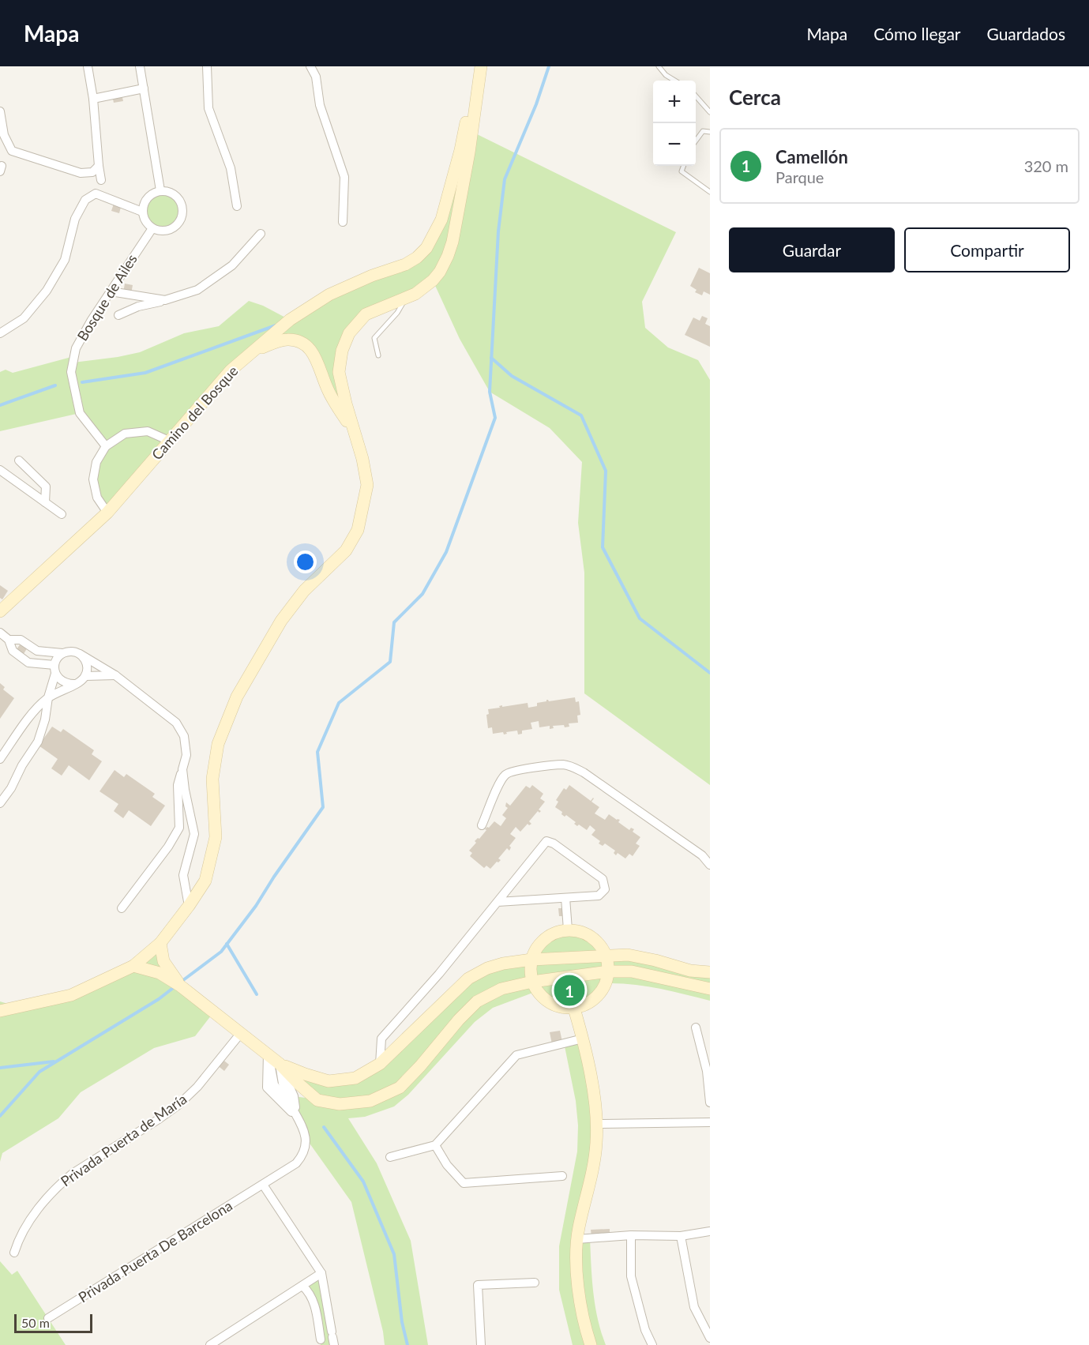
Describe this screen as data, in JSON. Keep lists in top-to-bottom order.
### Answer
{
  "streets": {
    "street": [
      "Bosque de Ailes",
      "Camino del Bosque",
      "Privada Puerta de María",
      "Privada Puerta De Barcelona"
    ]
  },
  "scale_bar": "50 m",
  "page": {
    "header": "Mapa",
    "nav": ["Mapa", "Cómo llegar", "Guardados"],
    "heading": "Cerca",
    "map_buttons": ["+", "−"],
    "list": [
      {
        "mark": "1",
        "name": "Camellón",
        "note": "Parque",
        "value": "320 m"
      }
    ],
    "buttons": ["Guardar", "Compartir"],
    "pins": "1",
    "scale": "50 m"
  }
}
